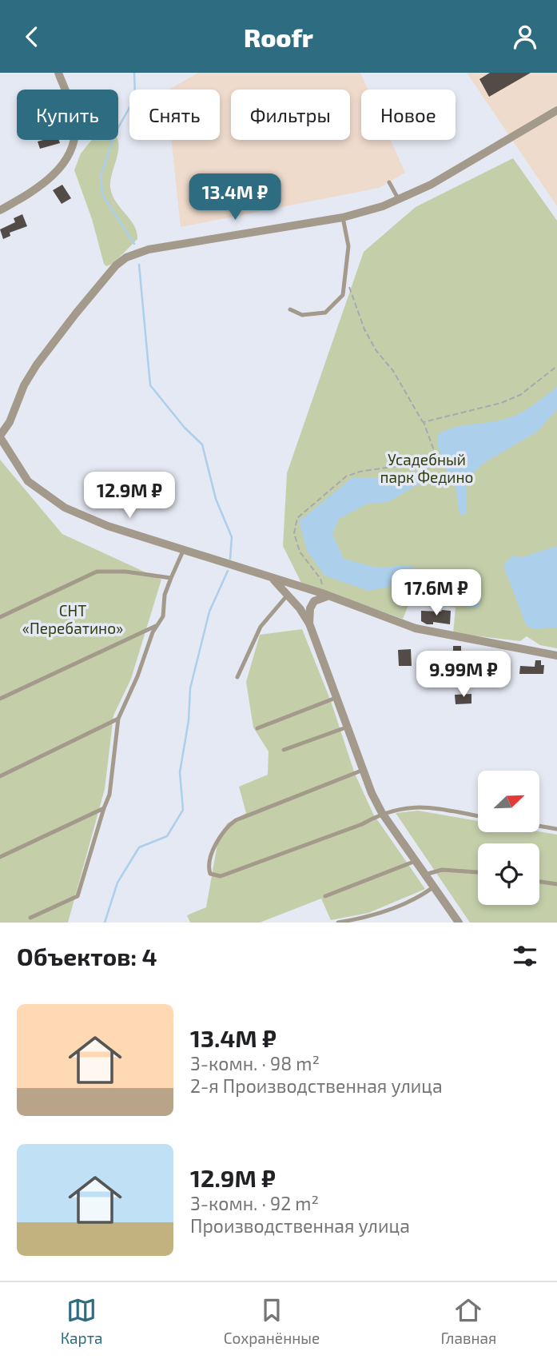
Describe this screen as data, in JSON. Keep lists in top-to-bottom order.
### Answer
{
  "parks": ["Усадебный парк Федино", "СНТ «Перебатино»"],
  "north": "top right",
  "page": {
    "header": "Roofr",
    "chip": [
      "Купить",
      "Снять",
      "Фильтры",
      "Новое"
    ],
    "price": [
      "13.4M ₽",
      "12.9M ₽",
      "17.6M ₽",
      "9.99M ₽"
    ],
    "heading": "Объектов: 4",
    "list": [
      {
        "name": "13.4M ₽",
        "note": "3-комн. · 98 m² · 2-я Производственная улица"
      },
      {
        "name": "12.9M ₽",
        "note": "3-комн. · 92 m² · Производственная улица"
      }
    ],
    "tabs": ["Карта", "Сохранённые", "Главная"]
  }
}
